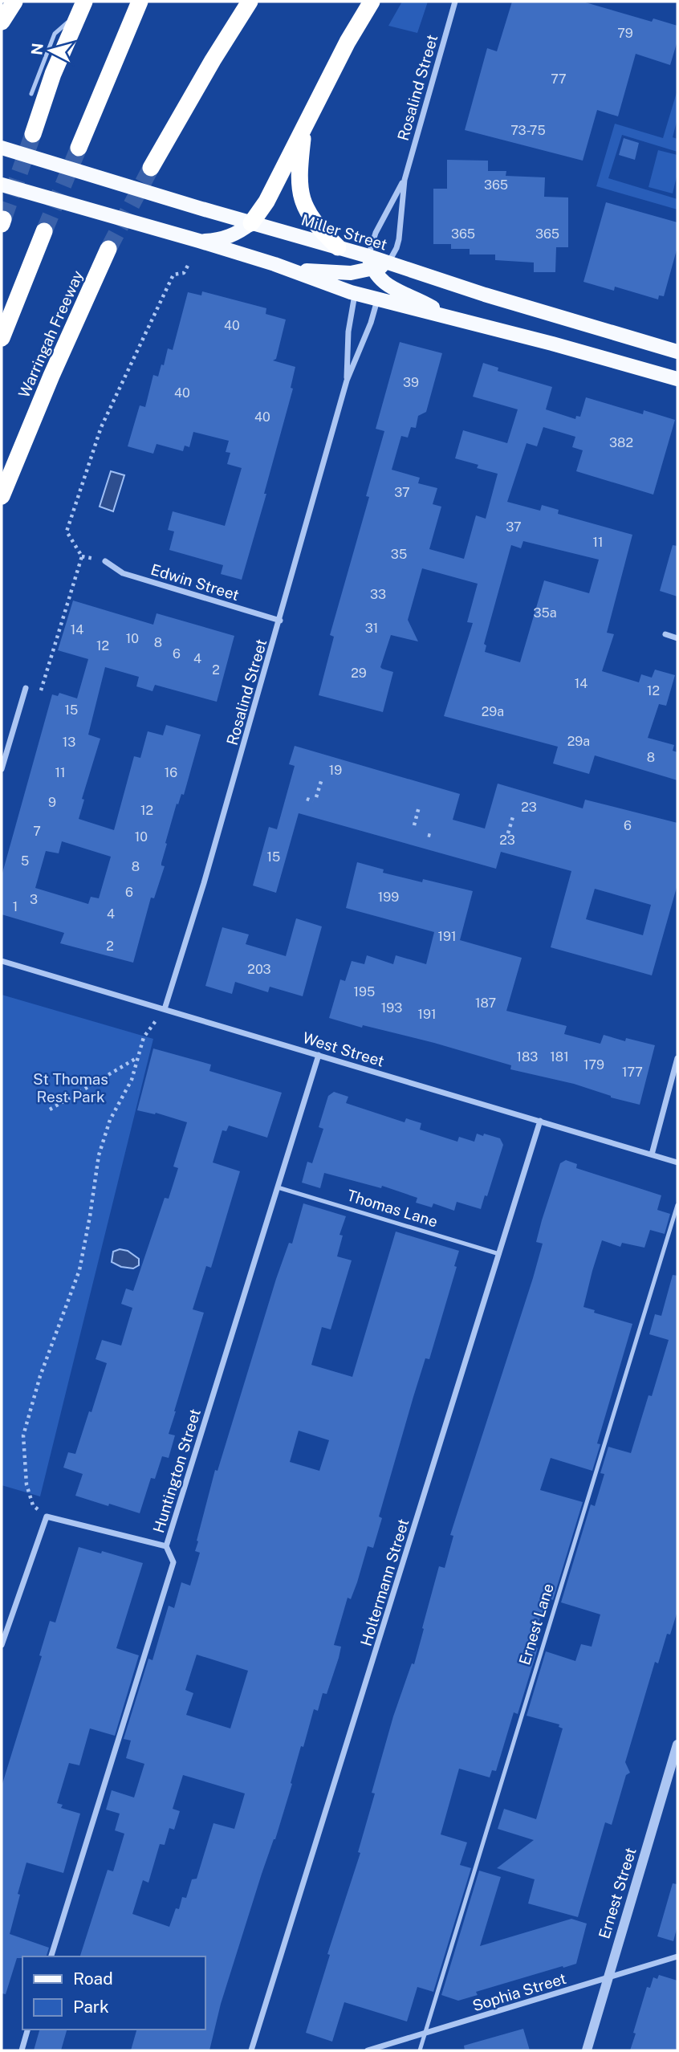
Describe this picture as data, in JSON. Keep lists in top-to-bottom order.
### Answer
{
  "streets": {
    "highway": ["Warringah Freeway"],
    "main road": ["Miller Street"],
    "street": [
      "Rosalind Street",
      "Edwin Street",
      "West Street",
      "Huntington Street",
      "Holtermann Street",
      "Ernest Street",
      "Sophia Street"
    ],
    "lane": ["Thomas Lane", "Ernest Lane"]
  },
  "crossings": [
    ["Rosalind Street", "Miller Street"],
    ["Rosalind Street", "Edwin Street"],
    ["Rosalind Street", "West Street"],
    ["West Street", "Huntington Street"],
    ["West Street", "Holtermann Street"],
    ["Thomas Lane", "Huntington Street"],
    ["Thomas Lane", "Holtermann Street"],
    ["Ernest Lane", "Sophia Street"],
    ["Ernest Street", "Sophia Street"]
  ],
  "parks": ["St Thomas Rest Park"],
  "house_numbers": [
    "79",
    "77",
    "73-75",
    "365",
    "365",
    "365",
    "40",
    "39",
    "40",
    "40",
    "382",
    "37",
    "37",
    "11",
    "35",
    "33",
    "35a",
    "31",
    "14",
    "10",
    "8",
    "12",
    "6",
    "4",
    "2",
    "29",
    "14",
    "12",
    "15",
    "29a",
    "29a",
    "13",
    "8",
    "19",
    "11",
    "16",
    "9",
    "23",
    "12",
    "6",
    "7",
    "10",
    "23",
    "15",
    "5",
    "8",
    "6",
    "199",
    "3",
    "1",
    "4",
    "191",
    "2",
    "203",
    "195",
    "187",
    "193",
    "191",
    "183",
    "181",
    "179",
    "177"
  ],
  "legend": ["Road", "Park"],
  "north": "left"
}
